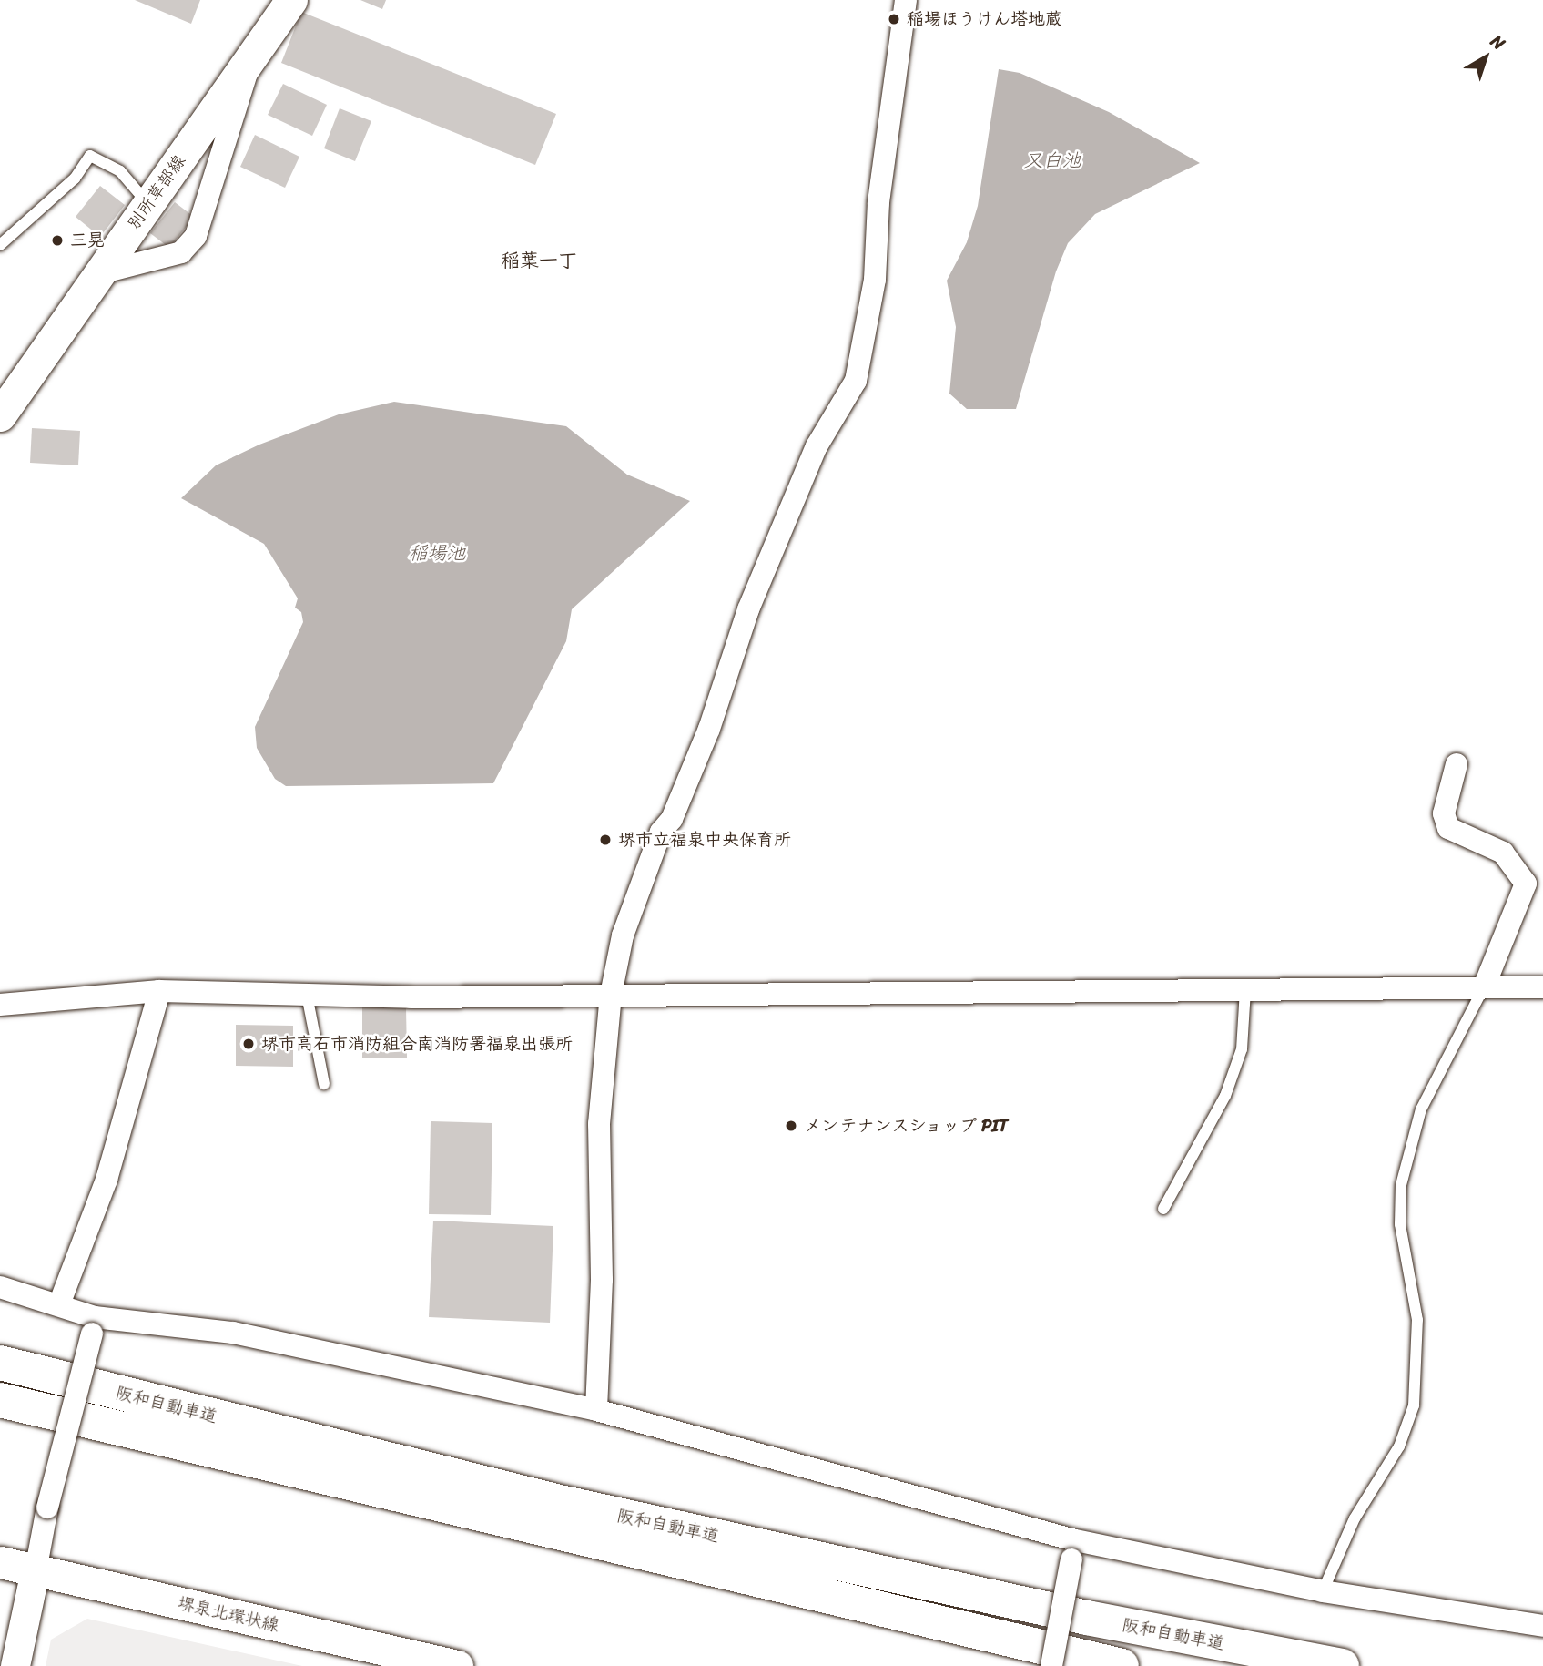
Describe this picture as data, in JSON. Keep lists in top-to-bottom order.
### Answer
{
  "streets": {
    "highway": ["阪和自動車道"],
    "main road": ["別所草部線", "堺泉北環状線"]
  },
  "districts": ["稲葉一丁"],
  "water": ["又白池", "稲場池"],
  "places": [
    "稲場ほうけん塔地蔵",
    "三晃",
    "堺市立福泉中央保育所",
    "堺市高石市消防組合南消防署福泉出張所",
    "メンテナンスショップ PIT"
  ],
  "north": "top right"
}
